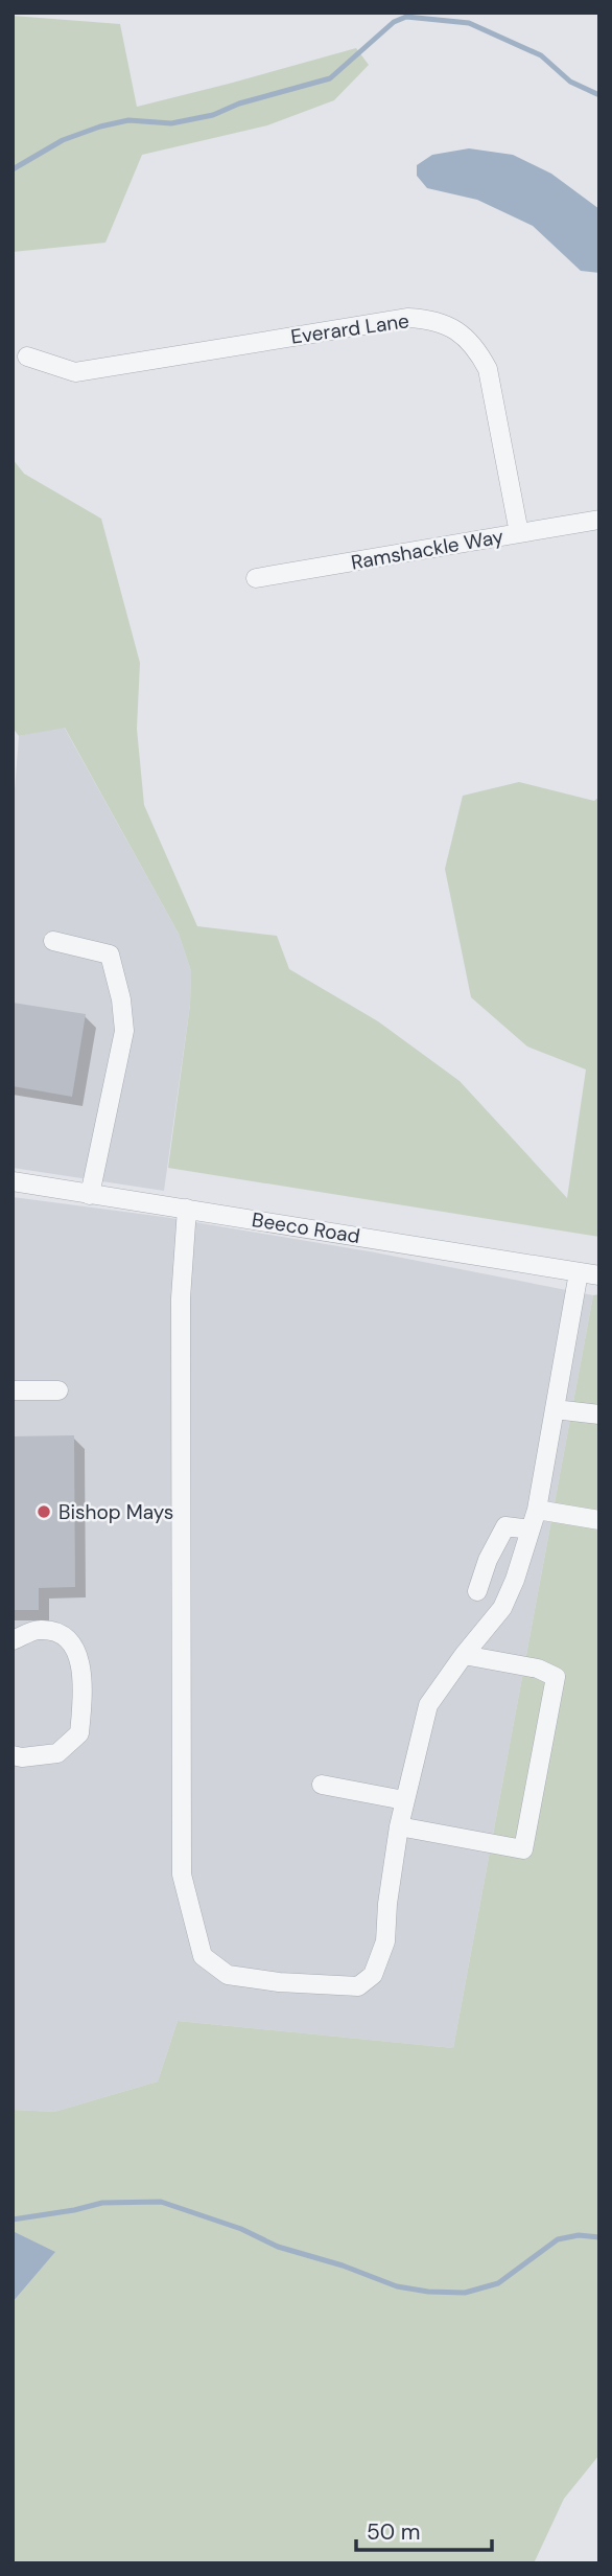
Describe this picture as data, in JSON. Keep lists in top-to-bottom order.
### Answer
{
  "streets": {
    "street": ["Everard Lane", "Ramshackle Way", "Beeco Road"]
  },
  "crossings": [
    ["Everard Lane", "Ramshackle Way"]
  ],
  "places": ["Bishop Mays"],
  "scale_bar": "50 m"
}
